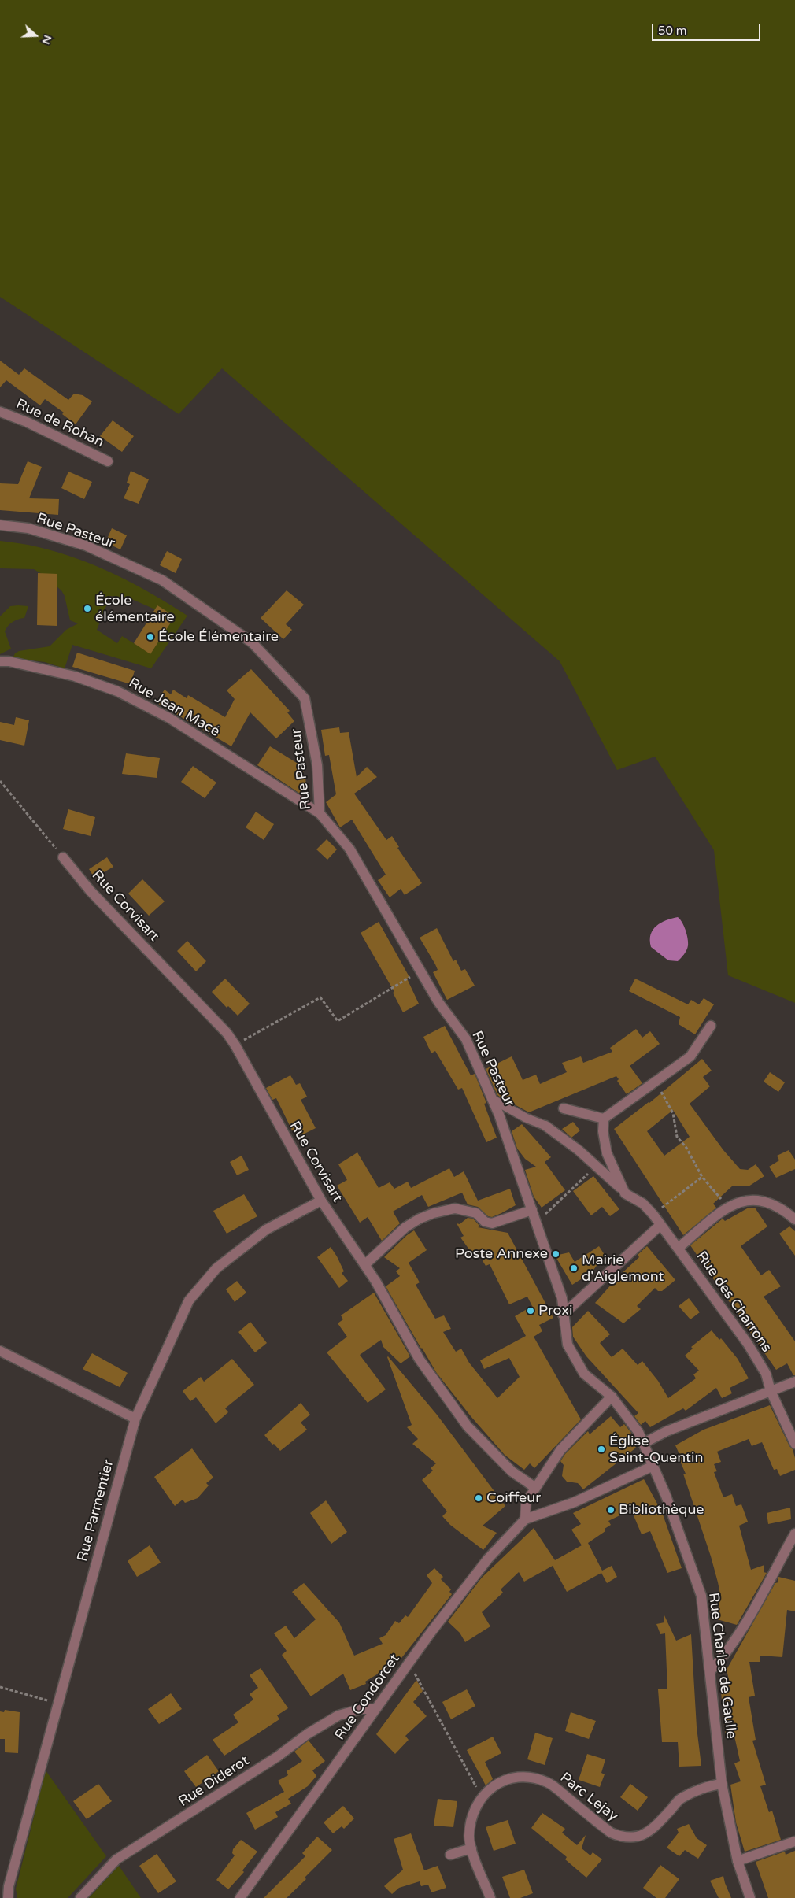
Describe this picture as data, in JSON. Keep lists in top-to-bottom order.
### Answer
{
  "streets": {
    "street": [
      "Rue de Rohan",
      "Rue Pasteur",
      "Rue Jean Macé",
      "Rue Corvisart",
      "Rue des Charrons",
      "Rue Parmentier",
      "Rue Charles de Gaulle",
      "Rue Condorcet",
      "Rue Diderot",
      "Parc Lejay"
    ]
  },
  "crossings": [
    ["Rue Pasteur", "Rue Jean Macé"],
    ["Rue Pasteur", "Rue Charles de Gaulle"],
    ["Rue Corvisart", "Rue Parmentier"],
    ["Rue Charles de Gaulle", "Rue Condorcet"],
    ["Rue Charles de Gaulle", "Parc Lejay"],
    ["Rue Condorcet", "Rue Diderot"]
  ],
  "places": [
    "École élémentaire",
    "École Élémentaire",
    "Poste Annexe",
    "Mairie d'Aiglemont",
    "Proxi",
    "Église Saint-Quentin",
    "Coiffeur",
    "Bibliothèque"
  ],
  "scale_bar": "50 m",
  "north": "right"
}
